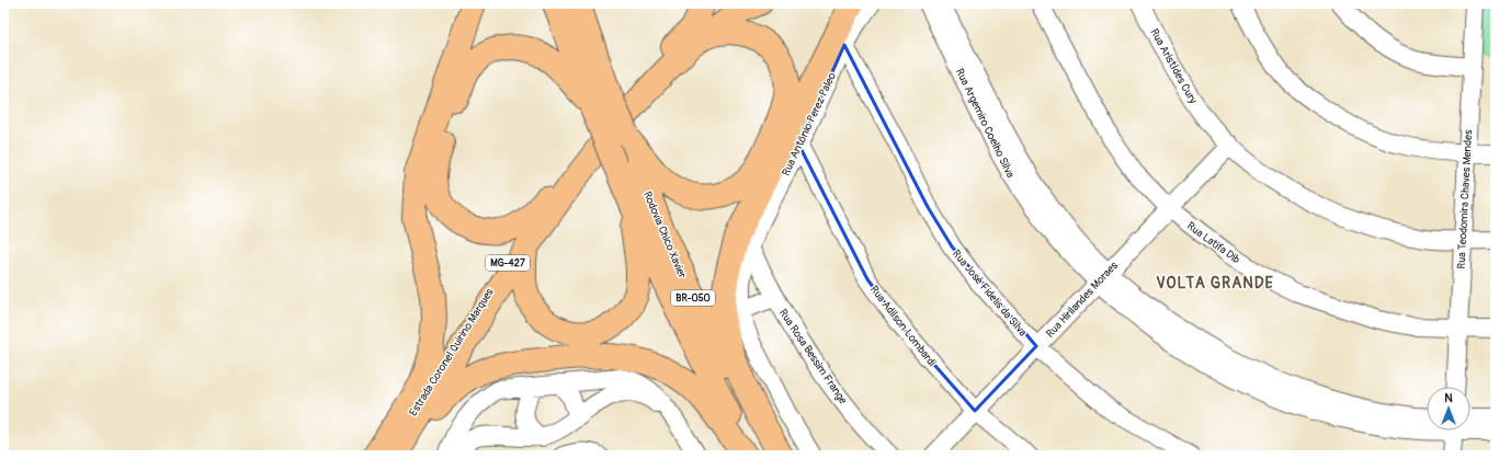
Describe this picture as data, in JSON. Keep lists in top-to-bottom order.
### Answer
{
  "streets": {
    "highway": [
      "Rodovia Chico Xavier",
      "MG-427",
      "BR-050",
      "Estrada Coronel Quirino Marques"
    ],
    "street": [
      "Rua Aristídes Cury",
      "Rua Argemiro Coelho Silva",
      "Rua Antônio Perez Paleo",
      "Rua Teodomira Chaves Mendes",
      "Rua Latifa Dib",
      "Rua José Fidelis da Silva",
      "Rua Hirilandes Moraes",
      "Rua Adilson Lombardi",
      "Rua Rosa Bessim Frange"
    ]
  },
  "crossings": [
    ["Rua Aristídes Cury", "Rua Teodomira Chaves Mendes"],
    ["Rua Aristídes Cury", "Rua Hirilandes Moraes"],
    ["Rua Argemiro Coelho Silva", "Rua Hirilandes Moraes"],
    ["Rua Antônio Perez Paleo", "Rua José Fidelis da Silva"],
    ["Rua Antônio Perez Paleo", "Rua Adilson Lombardi"],
    ["Rua Antônio Perez Paleo", "Rua Rosa Bessim Frange"],
    ["Rua Teodomira Chaves Mendes", "Rua Latifa Dib"],
    ["Rua Latifa Dib", "Rua Hirilandes Moraes"],
    ["MG-427", "Estrada Coronel Quirino Marques"],
    ["Rua José Fidelis da Silva", "Rua Hirilandes Moraes"],
    ["Rua Hirilandes Moraes", "Rua Adilson Lombardi"]
  ],
  "districts": ["VOLTA GRANDE"],
  "north": "top"
}
